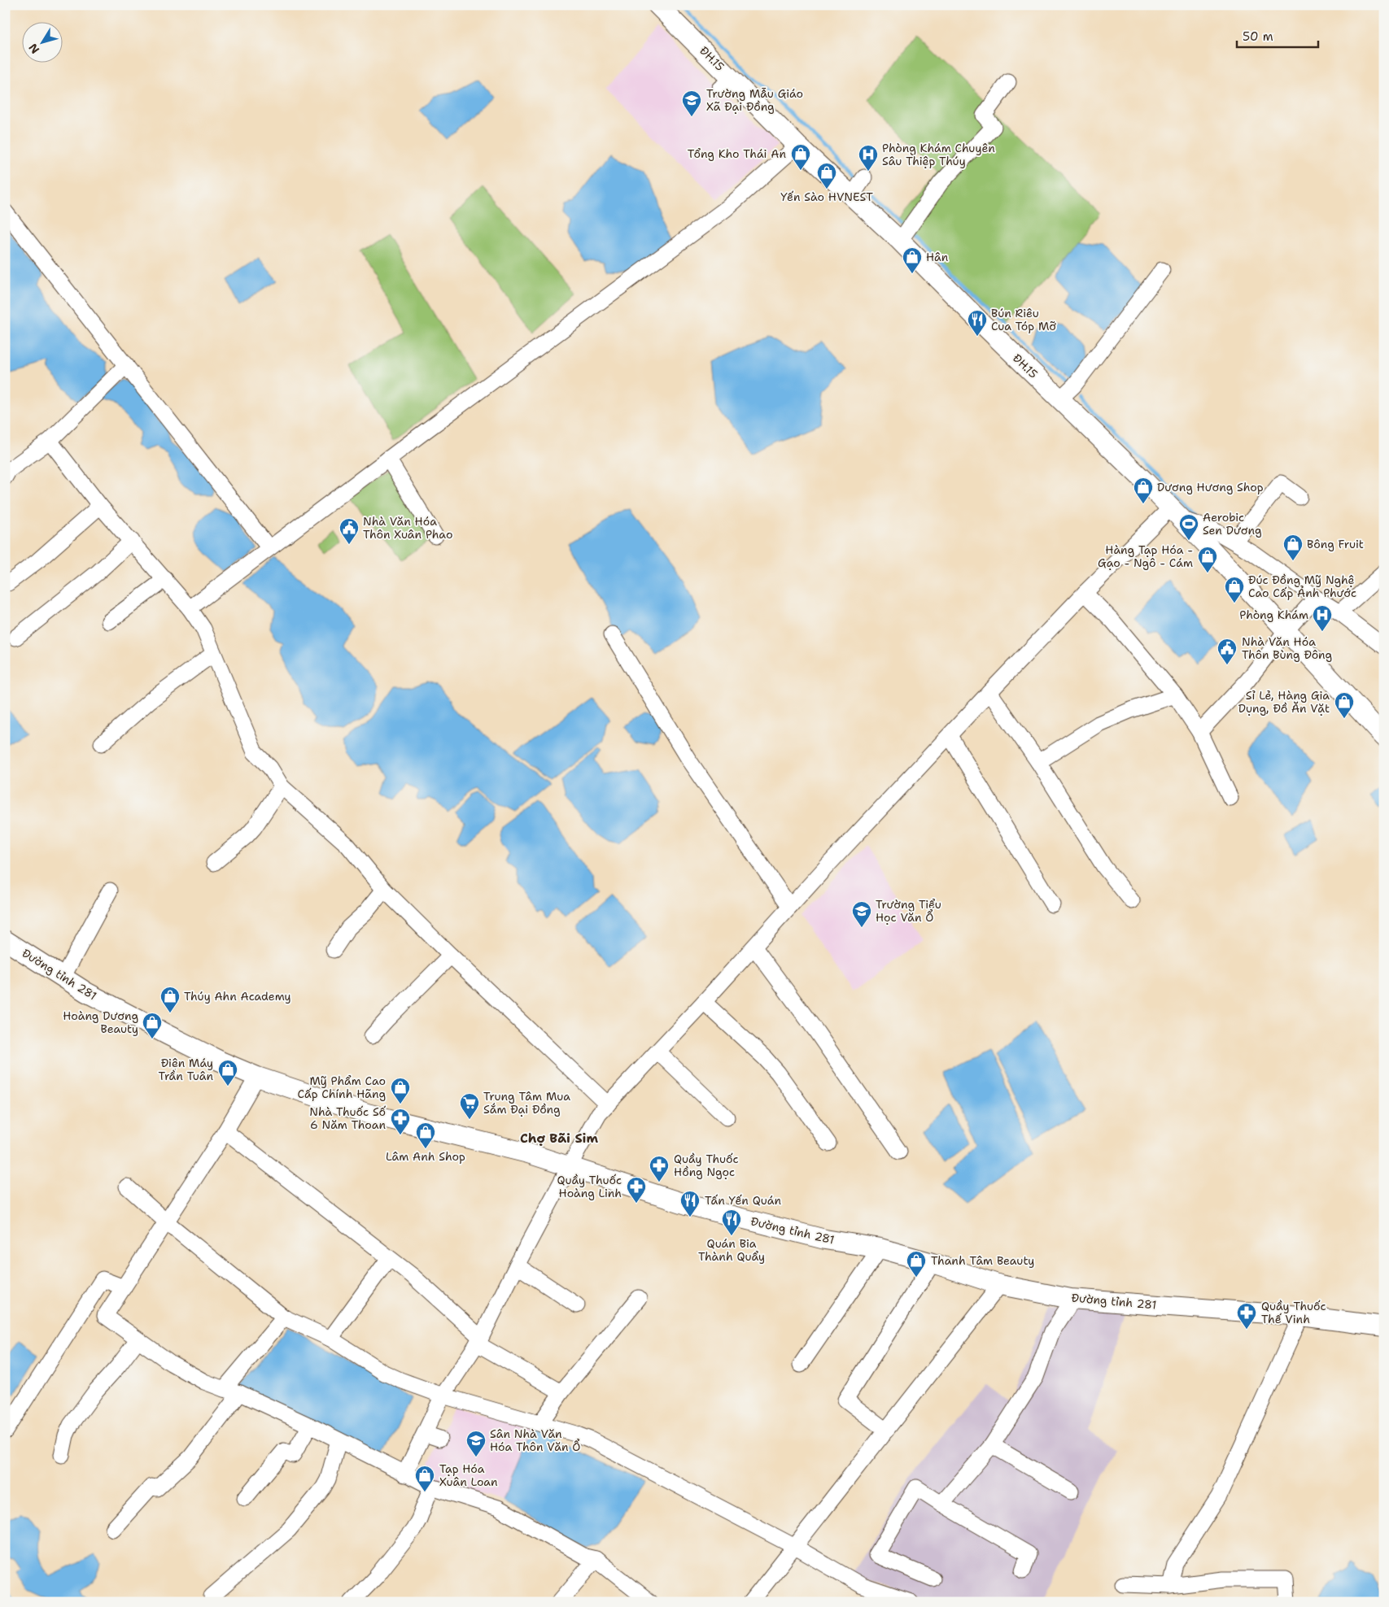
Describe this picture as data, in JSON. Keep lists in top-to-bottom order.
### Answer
{
  "streets": {
    "main road": ["ĐH.15", "Đường tỉnh 281"]
  },
  "districts": ["Chợ Bãi Sim"],
  "places": {
    "school or university": ["Trường Mẫu Giáo Xã Đại Đồng", "Trường Tiểu Học Văn Ổ", "Sân Nhà Văn Hóa Thôn Văn Ổ"],
    "shop": [
      "Tổng Kho Thái An",
      "Yến Sào HVNEST",
      "Hân",
      "Dương Hương Shop",
      "Bông Fruit",
      "Hàng Tạp Hóa - Gạo - Ngô - Cám",
      "Đúc Đồng Mỹ Nghệ Cao Cấp Ảnh Phước",
      "Sỉ Lẻ, Hàng Gia Dụng, Đồ Ăn Vặt",
      "Thúy Ahn Academy",
      "Hoàng Dương Beauty",
      "Điện Máy Trần Tuân",
      "Mỹ Phẩm Cao Cấp Chính Hãng",
      "Lâm Anh Shop",
      "Thanh Tâm Beauty",
      "Tạp Hóa Xuân Loan"
    ],
    "hospital": ["Phòng Khám Chuyên Sâu Thiệp Thúy", "Phòng Khám"],
    "restaurant": ["Bún Riêu Cua Tóp Mỡ", "Tấn Yến Quán", "Quán Bia Thành Quẩy"],
    "sports": ["Aerobic Sen Dương"],
    "public building": ["Nhà Văn Hóa Thôn Xuân Phao", "Nhà Văn Hóa Thôn Bùng Đông"],
    "supermarket": ["Trung Tâm Mua Sắm Đại Đồng"],
    "pharmacy": [
      "Nhà Thuốc Số 6 Năm Thoan",
      "Quầy Thuốc Hồng Ngọc",
      "Quầy Thuốc Hoàng Linh",
      "Quầy Thuốc Thế Vinh"
    ]
  },
  "scale_bar": "50 m",
  "north": "bottom left"
}
